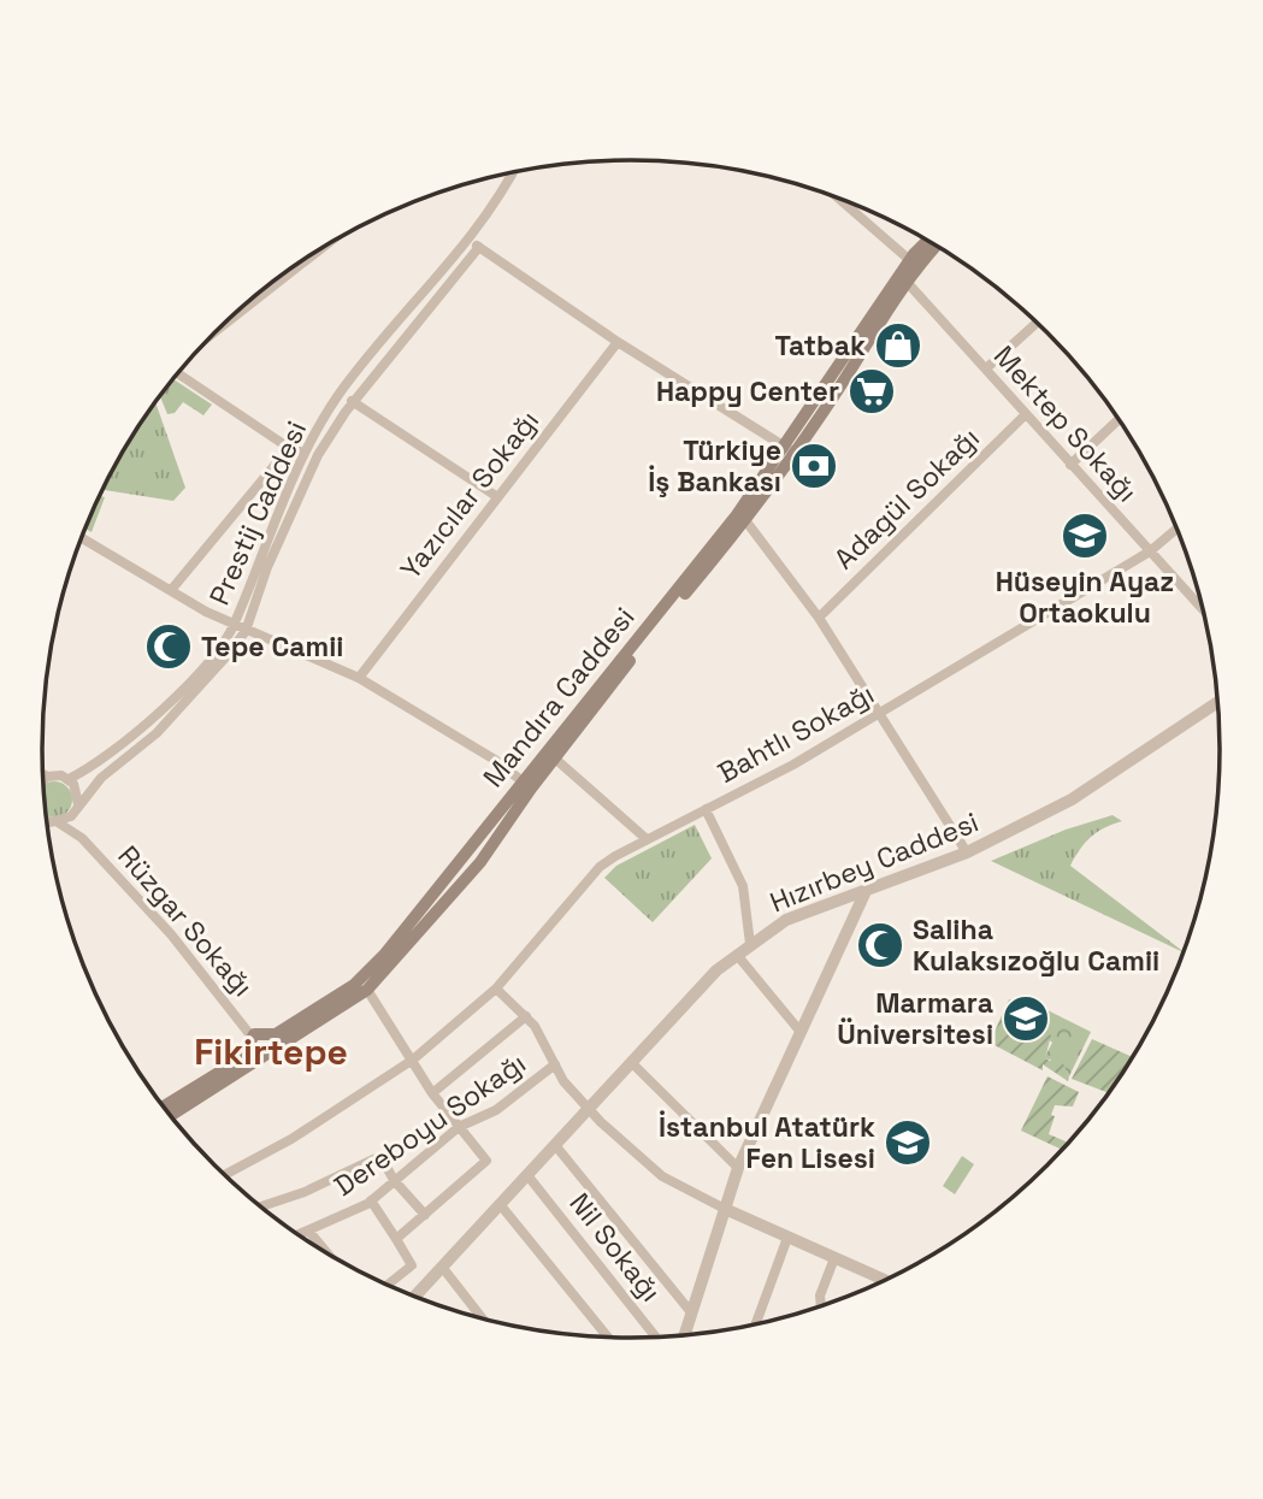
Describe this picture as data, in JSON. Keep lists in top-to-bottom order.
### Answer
{
  "streets": {
    "main road": ["Mandıra Caddesi"],
    "street": [
      "Mektep Sokağı",
      "Yazıcılar Sokağı",
      "Adagül Sokağı",
      "Prestij Caddesi",
      "Bahtlı Sokağı",
      "Hızırbey Caddesi",
      "Rüzgar Sokağı",
      "Dereboyu Sokağı",
      "Nil Sokağı"
    ]
  },
  "crossings": [
    ["Mektep Sokağı", "Adagül Sokağı"],
    ["Mektep Sokağı", "Mandıra Caddesi"],
    ["Mektep Sokağı", "Bahtlı Sokağı"],
    ["Mandıra Caddesi", "Rüzgar Sokağı"],
    ["Hızırbey Caddesi", "Nil Sokağı"]
  ],
  "districts": ["Fikirtepe"],
  "places": {
    "shop": ["Tatbak"],
    "supermarket": ["Happy Center"],
    "bank": ["Türkiye İş Bankası"],
    "school or university": ["Hüseyin Ayaz Ortaokulu", "Marmara Üniversitesi", "İstanbul Atatürk Fen Lisesi"],
    "mosque": ["Tepe Camii", "Saliha Kulaksızoğlu Camii"]
  }
}
